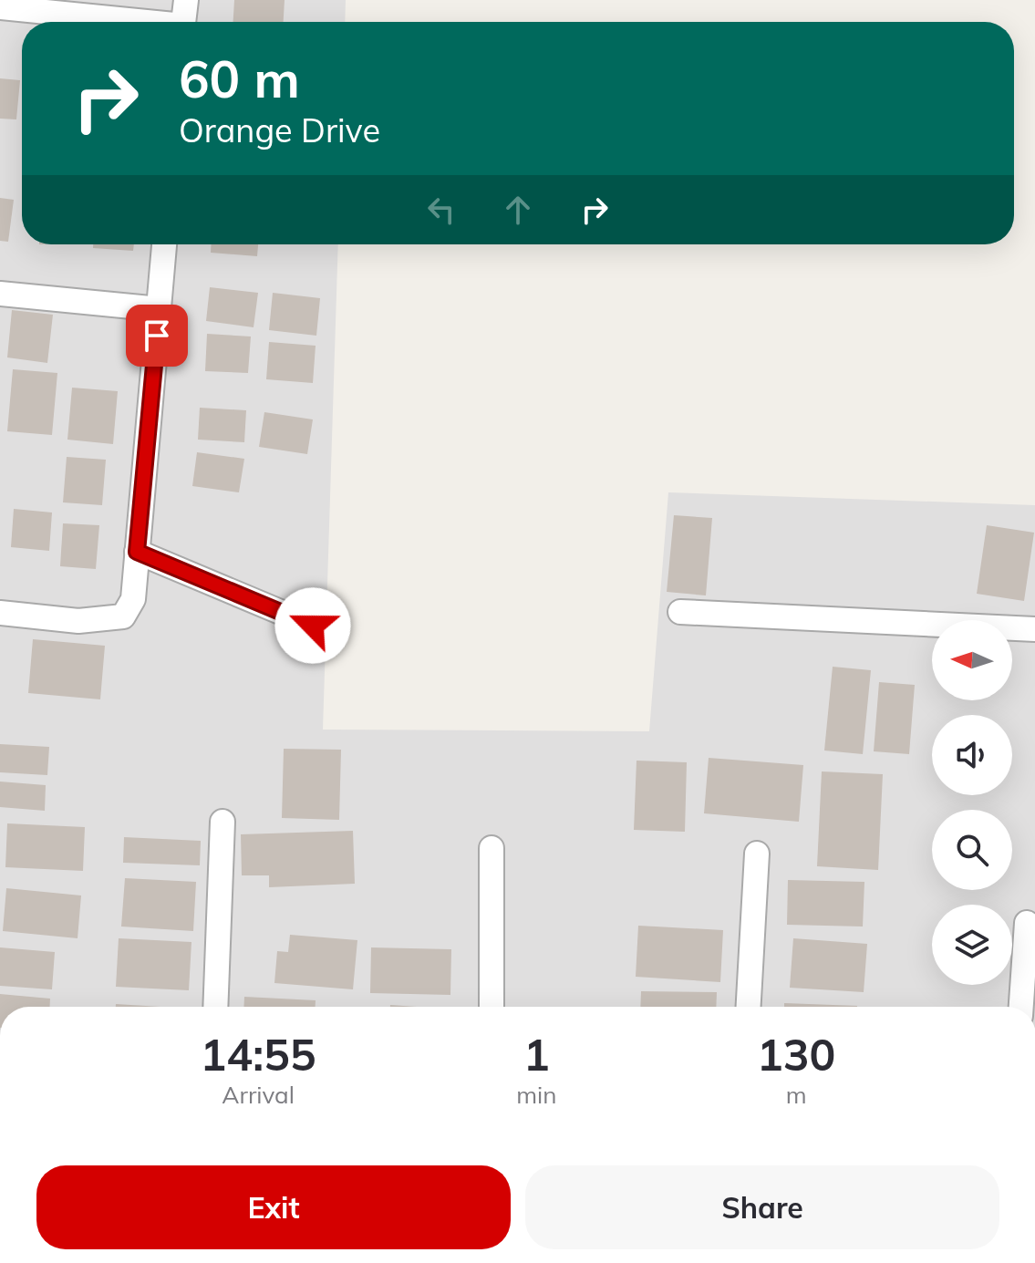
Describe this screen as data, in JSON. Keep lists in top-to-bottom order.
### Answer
{
  "north": "left",
  "page": {
    "turn": ["60 m", "Orange Drive"],
    "eta": [
      "14:55",
      "Arrival",
      "1",
      "min",
      "130",
      "m"
    ],
    "buttons": ["Exit", "Share"]
  }
}
